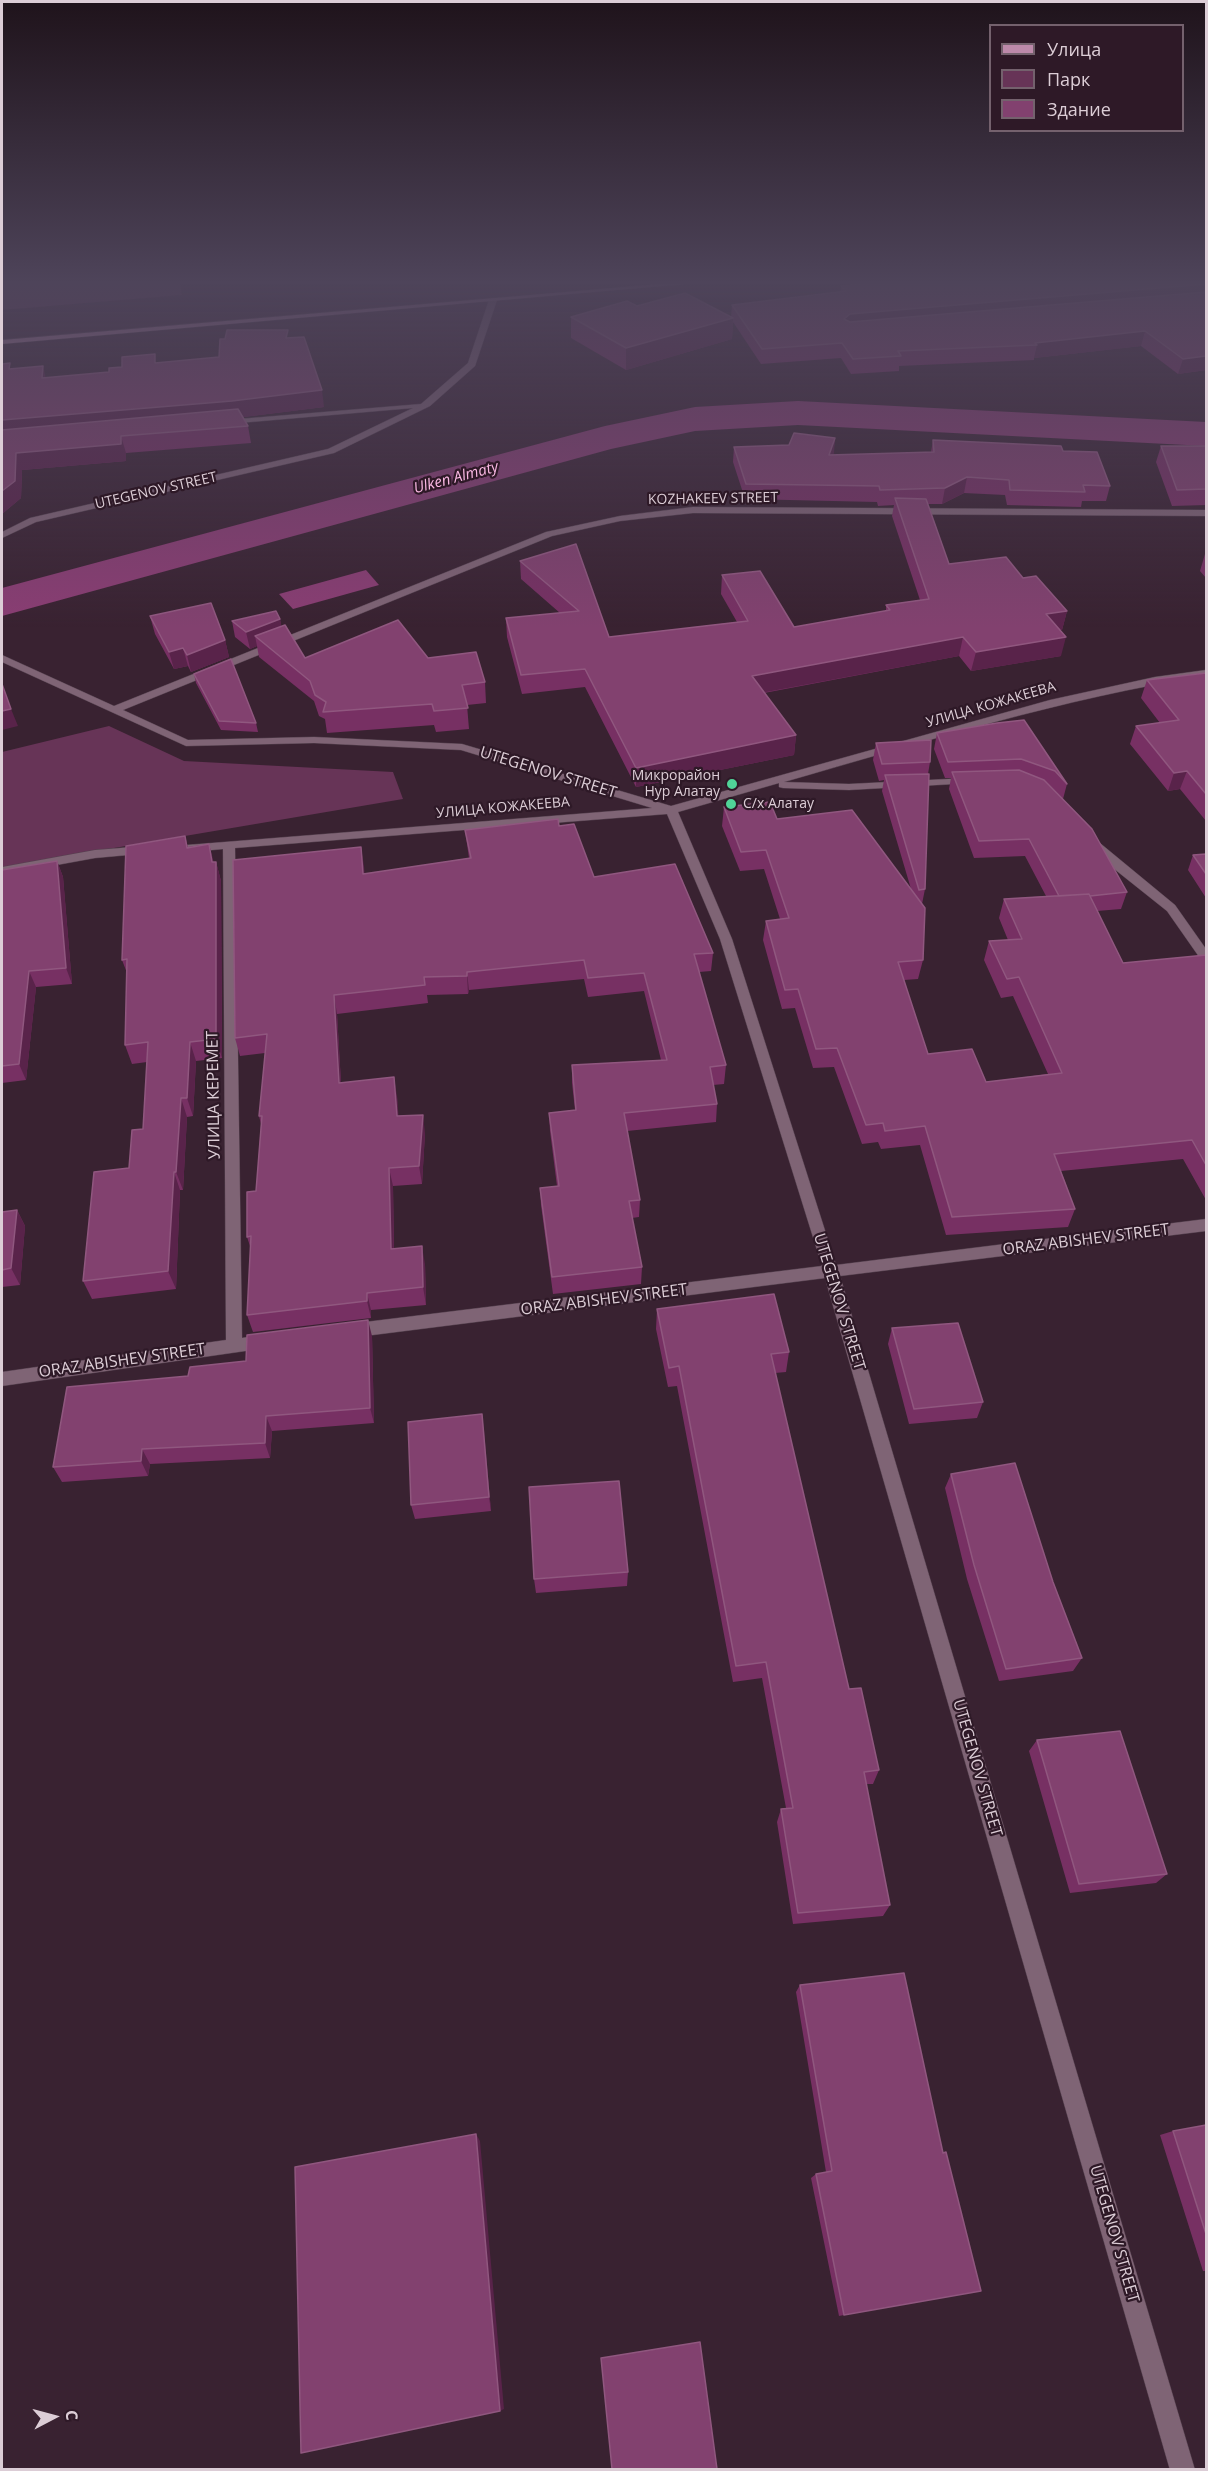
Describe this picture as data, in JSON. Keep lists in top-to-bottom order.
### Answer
{
  "streets": {
    "street": [
      "UTEGENOV STREET",
      "KOZHAKEEV STREET",
      "УЛИЦА КОЖАКЕЕВА",
      "УЛИЦА КЕРЕМЕТ",
      "ORAZ ABISHEV STREET"
    ]
  },
  "crossings": [
    ["UTEGENOV STREET", "KOZHAKEEV STREET"],
    ["UTEGENOV STREET", "УЛИЦА КОЖАКЕЕВА"],
    ["UTEGENOV STREET", "ORAZ ABISHEV STREET"],
    ["УЛИЦА КОЖАКЕЕВА", "УЛИЦА КЕРЕМЕТ"],
    ["УЛИЦА КЕРЕМЕТ", "ORAZ ABISHEV STREET"]
  ],
  "water": ["Ulken Almaty"],
  "places": ["Микрорайон Нур Алатау", "С/х Алатау"],
  "legend": ["Улица", "Парк", "Здание"],
  "north": "right"
}
